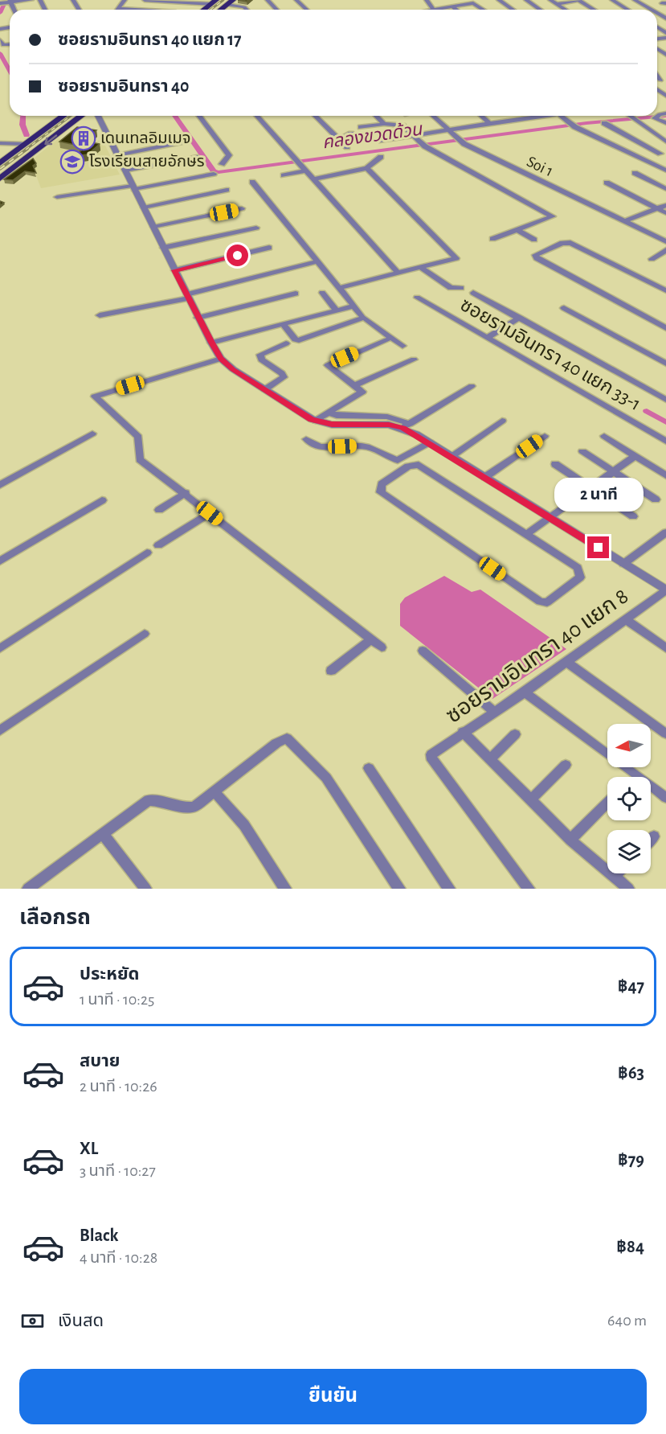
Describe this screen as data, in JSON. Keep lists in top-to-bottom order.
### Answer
{
  "streets": {
    "street": ["Soi 1", "ซอยรามอินทรา 40 แยก 33-1", "ซอยรามอินทรา 40 แยก 8"]
  },
  "water": ["คลองขวดด้วน"],
  "places": {
    "building": ["เดนเทลอิมเมจ"],
    "school or university": ["โรงเรียนสายอักษร"]
  },
  "north": "left",
  "page": {
    "banner": ["ซอยรามอินทรา 40 แยก 17", "ซอยรามอินทรา 40"],
    "bubble": "2 นาที",
    "heading": "เลือกรถ",
    "list": [
      {
        "name": "ประหยัด",
        "note": "1 นาที · 10:25",
        "value": "฿47"
      },
      {
        "name": "สบาย",
        "note": "2 นาที · 10:26",
        "value": "฿63"
      },
      {
        "name": "XL",
        "note": "3 นาที · 10:27",
        "value": "฿79"
      },
      {
        "name": "Black",
        "note": "4 นาที · 10:28",
        "value": "฿84"
      }
    ],
    "pay": ["เงินสด", "640 m"],
    "buttons": "ยืนยัน"
  }
}
